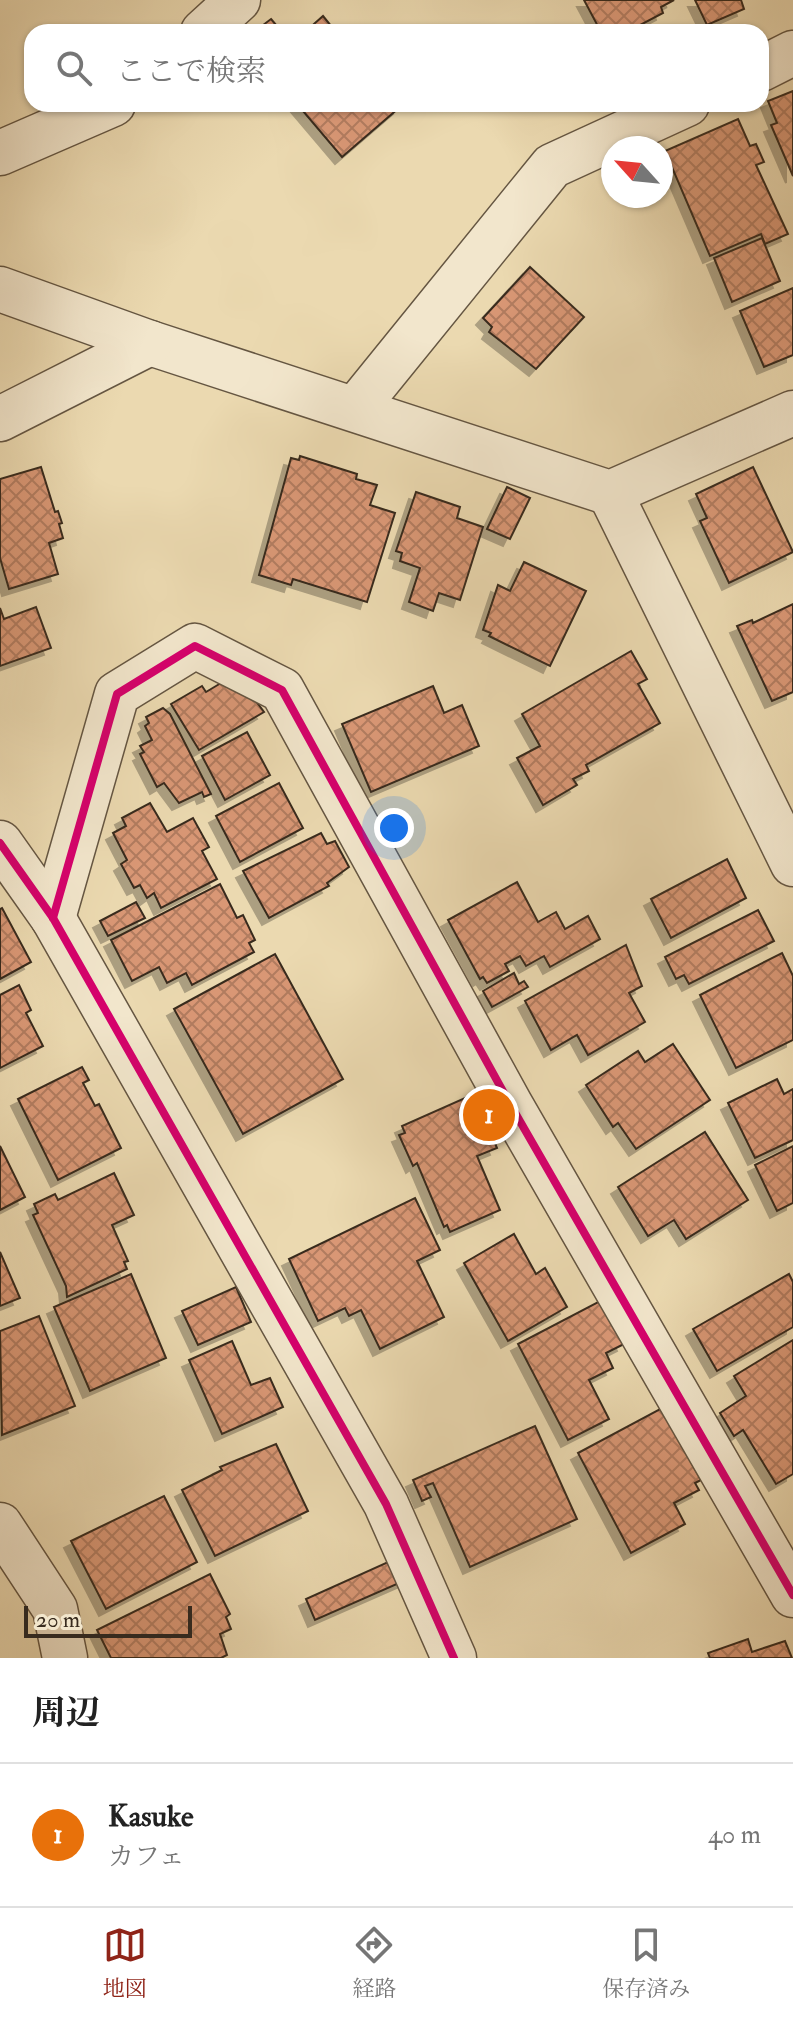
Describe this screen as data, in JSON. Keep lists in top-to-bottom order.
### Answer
{
  "scale_bar": "20 m",
  "north": "top left",
  "page": {
    "search": "ここで検索",
    "pins": "1",
    "scale": "20 m",
    "heading": "周辺",
    "list": [
      {
        "mark": "1",
        "name": "Kasuke",
        "note": "カフェ",
        "value": "40 m"
      }
    ],
    "nav": ["地図", "経路", "保存済み"]
  }
}
